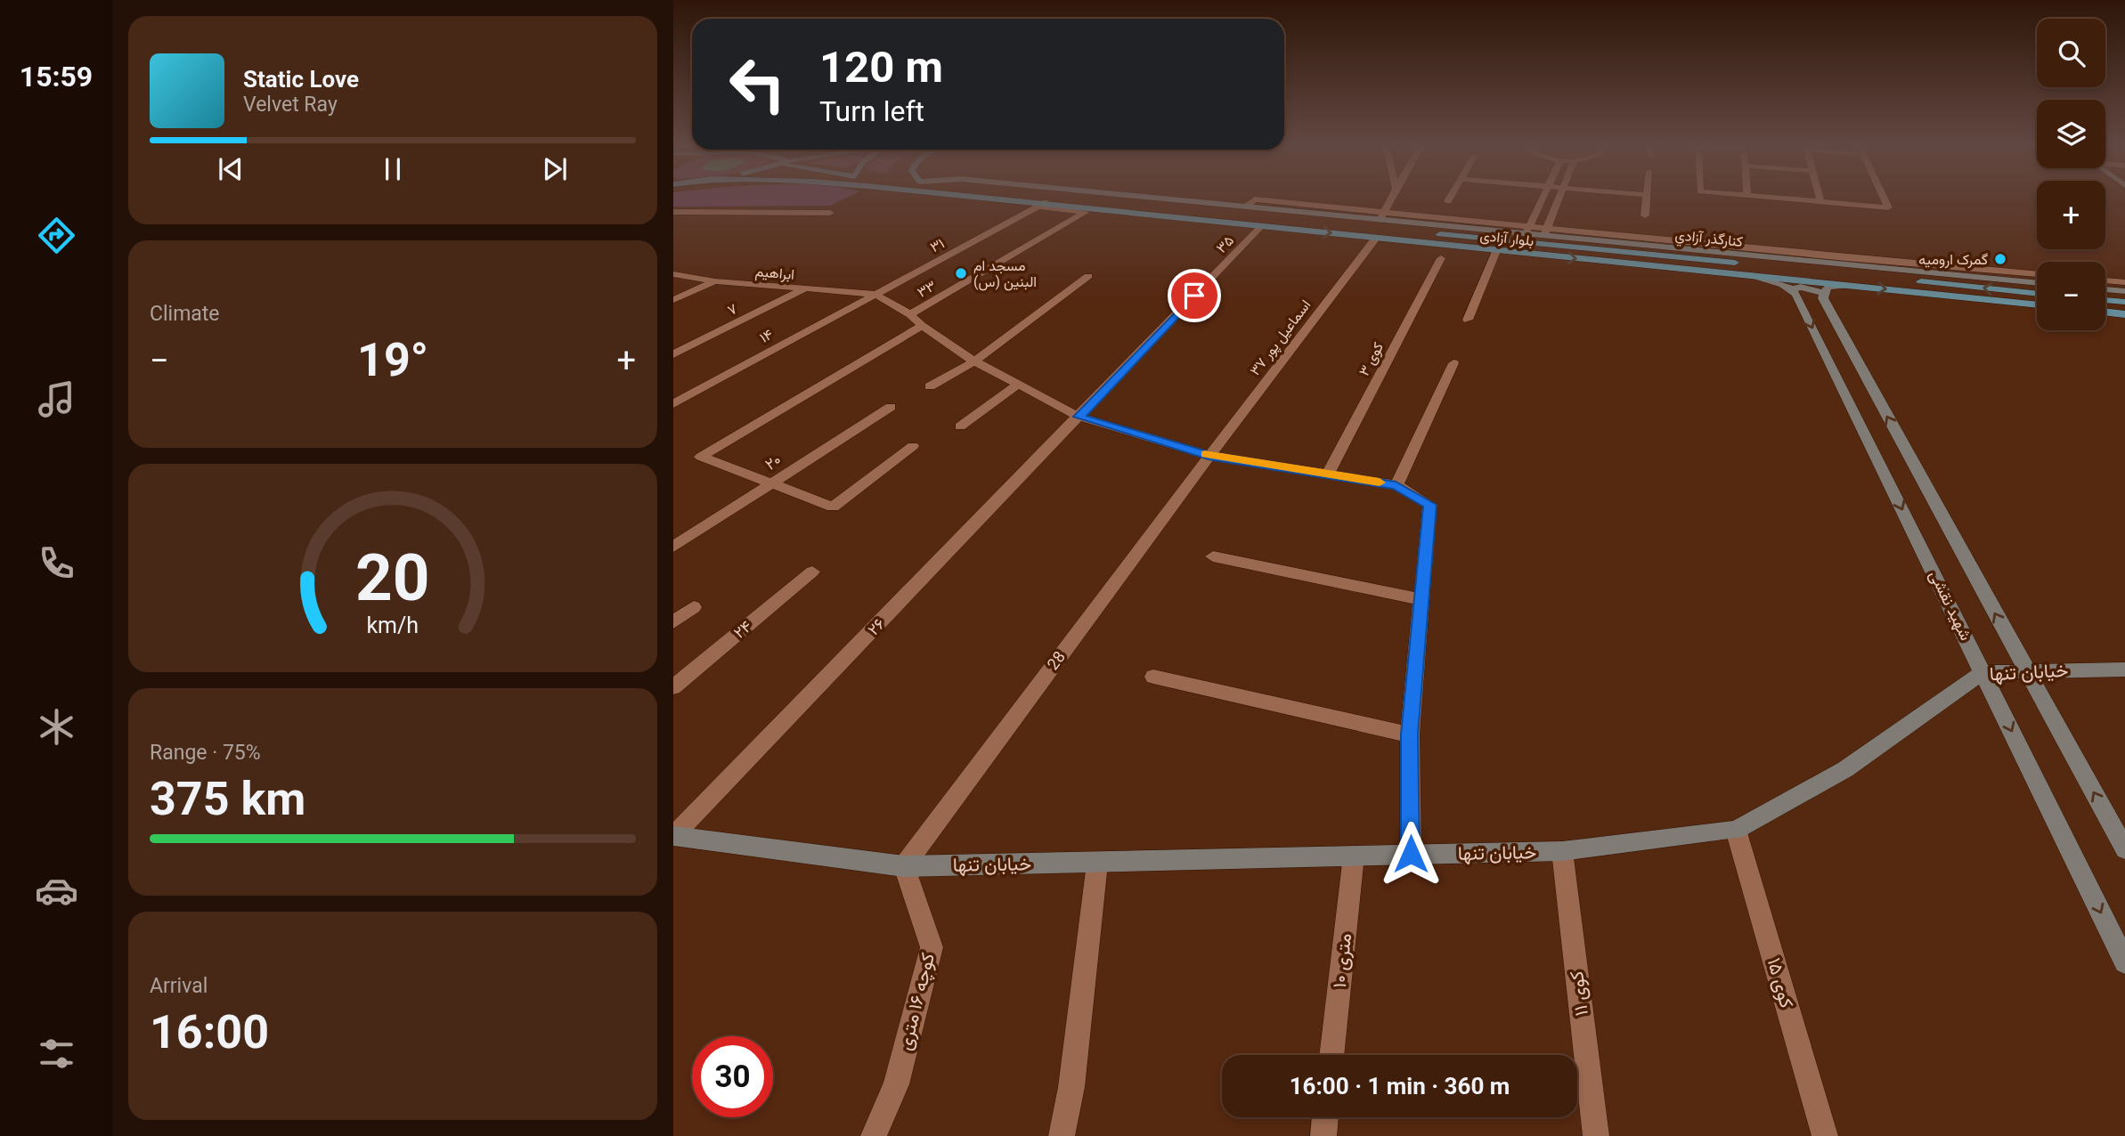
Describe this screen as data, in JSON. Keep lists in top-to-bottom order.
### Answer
{
  "streets": {
    "main road": ["بلوار آزادی"],
    "street": [
      "کنارگذر آزادي",
      "۳۵",
      "۳۱",
      "ابراهیم",
      "۳۳",
      "۷",
      "۱۴",
      "اسماعیل پور ۳۷",
      "کوی ۳",
      "۲۰",
      "شهید نقشی",
      "۲۶",
      "۲۴",
      "28",
      "خیابان تنها",
      "۱۰ متری",
      "کوی ۱۵",
      "کوی ۱۱",
      "کوچه ۱۶ متری"
    ]
  },
  "crossings": [
    ["بلوار آزادی", "کنارگذر آزادي"],
    ["بلوار آزادی", "۳۵"],
    ["بلوار آزادی", "۳۱"],
    ["بلوار آزادی", "۳۳"],
    ["بلوار آزادی", "اسماعیل پور ۳۷"],
    ["۳۵", "۲۶"],
    ["۳۱", "ابراهیم"],
    ["۳۱", "۳۳"],
    ["۳۱", "۱۴"],
    ["ابراهیم", "۷"],
    ["ابراهیم", "۱۴"],
    ["اسماعیل پور ۳۷", "28"],
    ["شهید نقشی", "خیابان تنها"],
    ["۲۶", "خیابان تنها"],
    ["28", "خیابان تنها"],
    ["28", "کوچه ۱۶ متری"],
    ["خیابان تنها", "۱۰ متری"],
    ["خیابان تنها", "کوی ۱۵"],
    ["خیابان تنها", "کوی ۱۱"],
    ["خیابان تنها", "کوچه ۱۶ متری"]
  ],
  "places": ["گمرک ارومیه", "مسجد ام البنین (س)"],
  "page": {
    "tabs": "15:59",
    "map_buttons": ["+", "−"],
    "turn": ["120 m", "Turn left"],
    "song": ["Static Love", "Velvet Ray"],
    "tile": [
      "Climate",
      ["Range · 75%", "375 km"],
      ["Arrival", "16:00"]
    ],
    "heat": ["−", "19°", "+"],
    "limit": "30",
    "trip": "16:00 · 1 min · 360 m",
    "gauge": ["20", "km/h"]
  }
}
